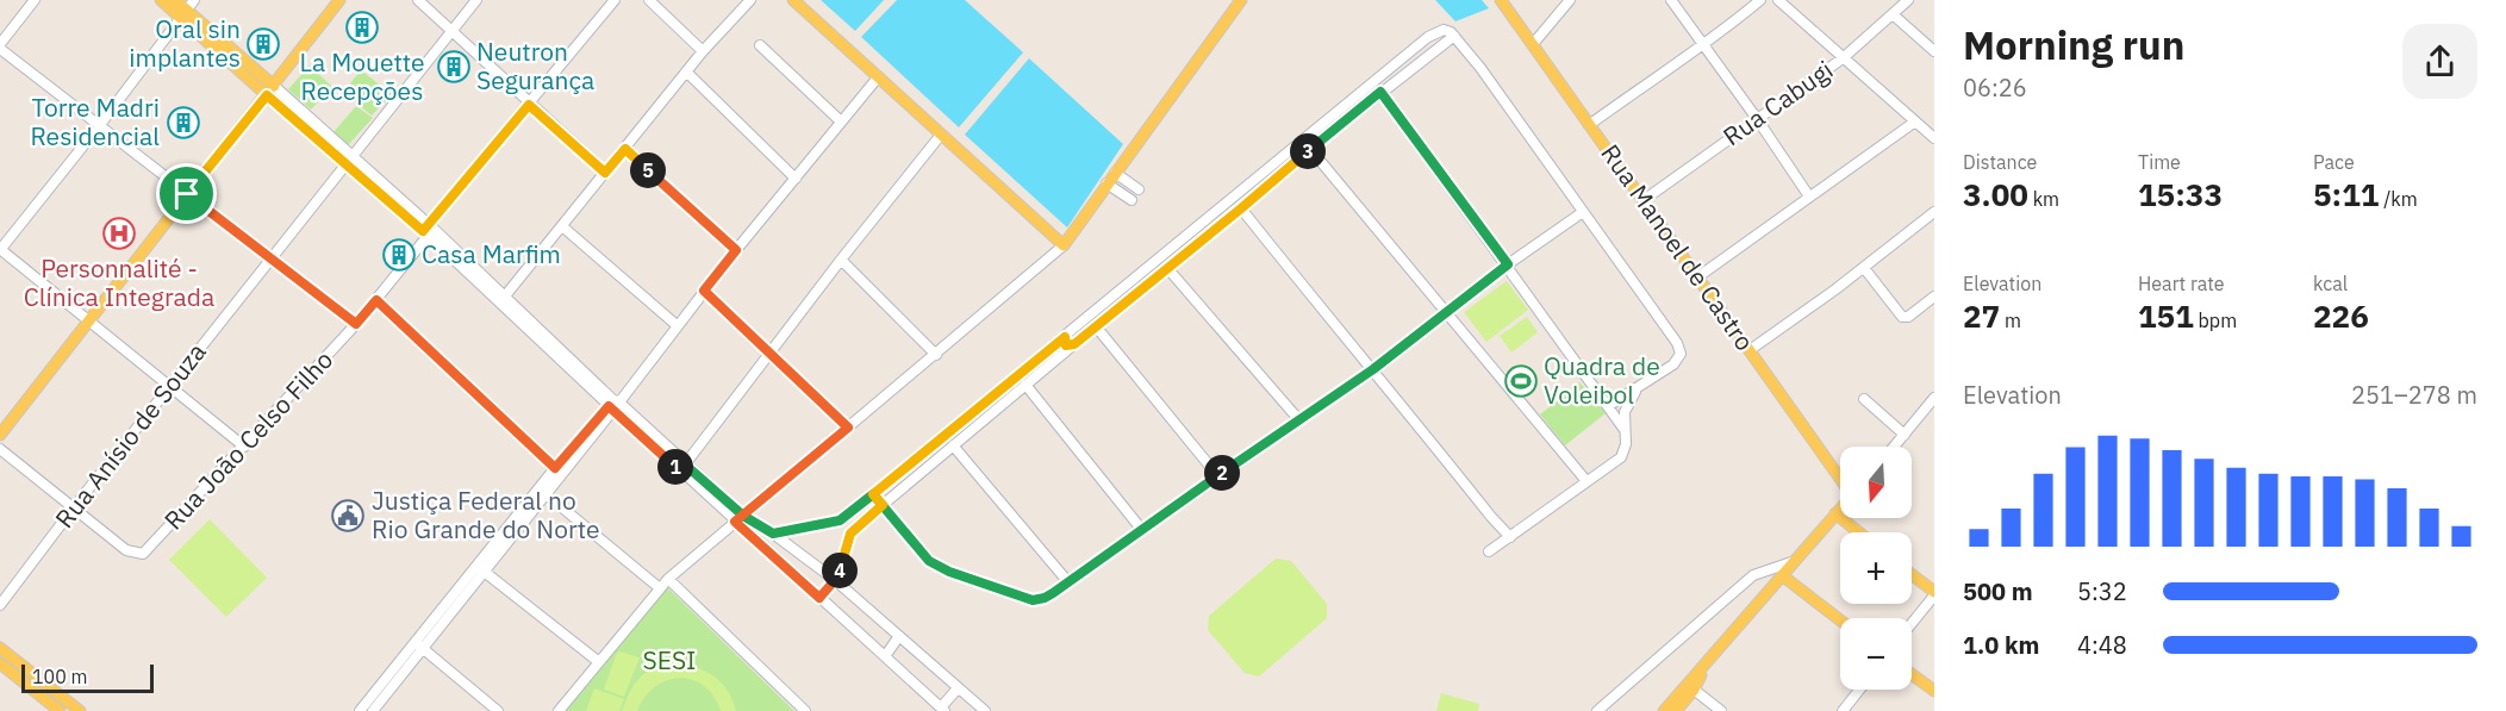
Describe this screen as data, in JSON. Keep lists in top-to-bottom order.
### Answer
{
  "streets": {
    "main road": ["Rua Manoel de Castro"],
    "street": ["Rua Cabugi", "Rua Anísio de Souza", "Rua João Celso Filho"]
  },
  "crossings": [
    ["Rua Cabugi", "Rua Manoel de Castro"],
    ["Rua Anísio de Souza", "Rua João Celso Filho"]
  ],
  "parks": ["SESI"],
  "places": {
    "building": [
      "La Mouette Recepções",
      "Oral sin implantes",
      "Neutron Segurança",
      "Torre Madri Residencial",
      "Casa Marfim"
    ],
    "hospital": ["Personnalité - Clínica Integrada"],
    "sports": ["Quadra de Voleibol"],
    "public building": ["Justiça Federal no Rio Grande do Norte"]
  },
  "scale_bar": "100 m",
  "north": "bottom",
  "page": {
    "heading": ["Morning run", "06:26"],
    "stats": [
      ["Distance", "3.00 km"],
      ["Time", "15:33"],
      ["Pace", "5:11 /km"],
      ["Elevation", "27 m"],
      ["Heart rate", "151 bpm"],
      ["kcal", "226"]
    ],
    "pins": [
      "3",
      "5",
      "1",
      "2",
      "4"
    ],
    "chart": ["Elevation", "251–278 m"],
    "map_buttons": ["+", "−"],
    "list": [
      {
        "name": "500 m",
        "note": "5:32"
      },
      {
        "name": "1.0 km",
        "note": "4:48"
      }
    ],
    "scale": "100 m"
  }
}
